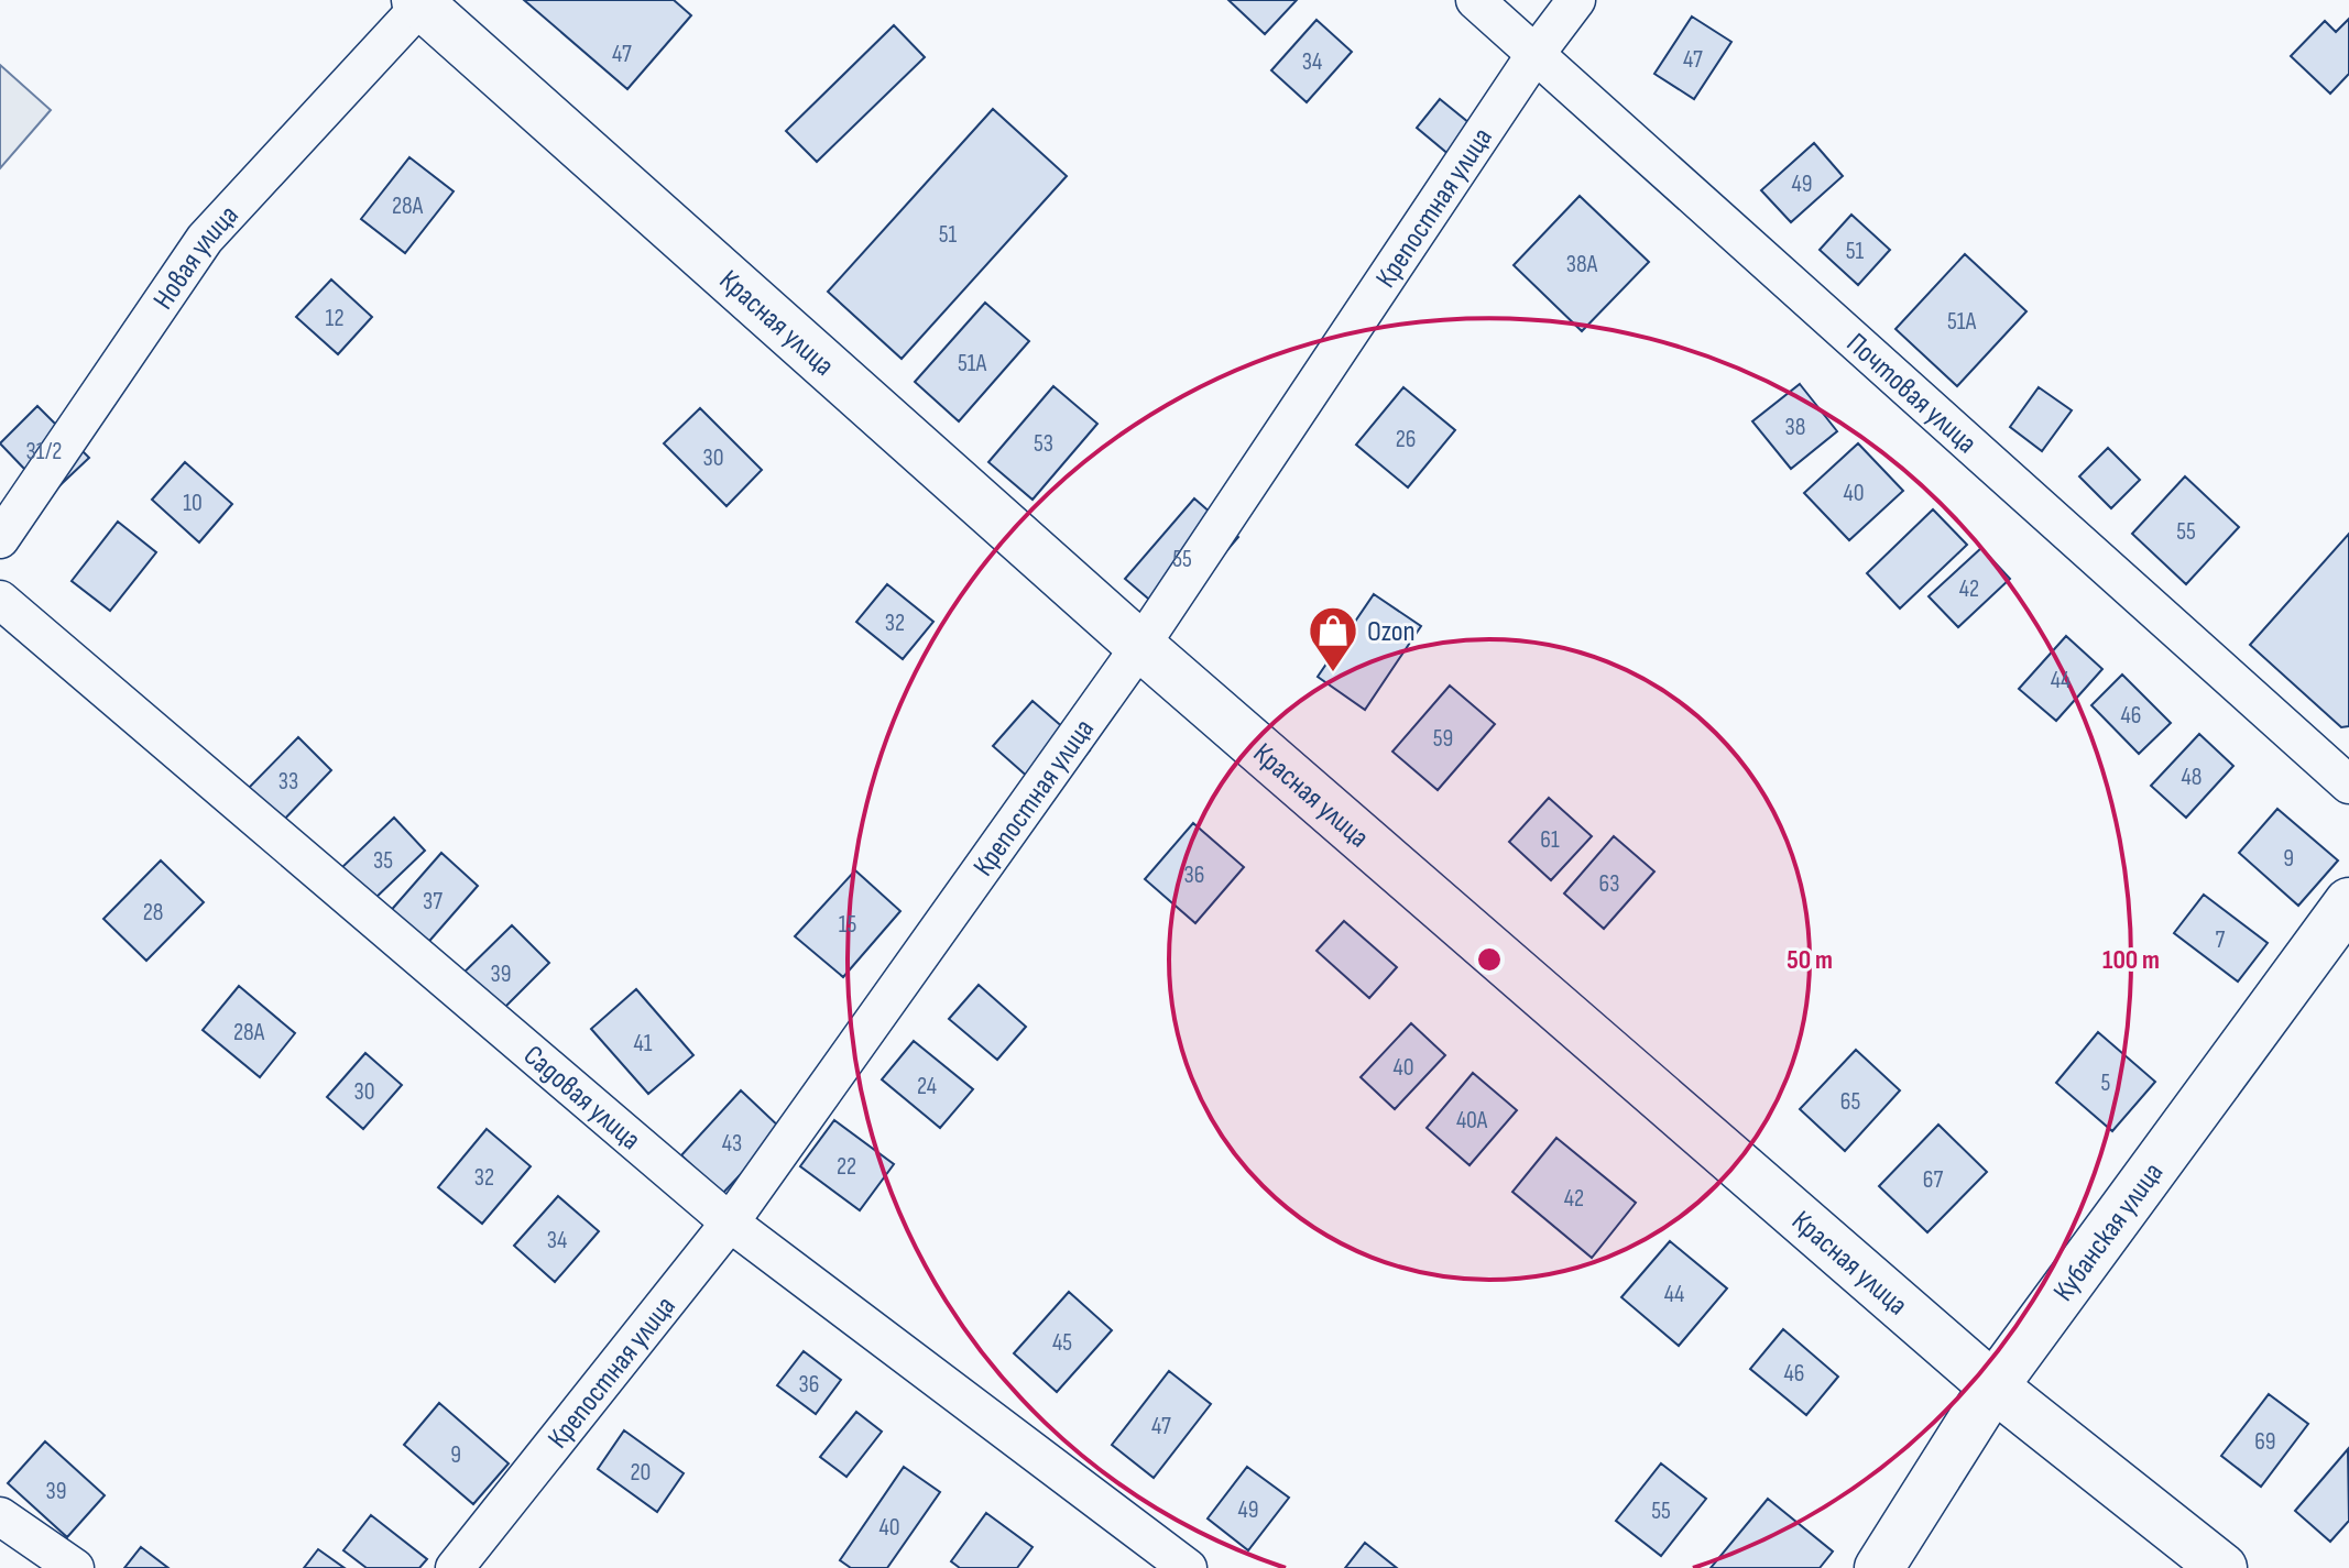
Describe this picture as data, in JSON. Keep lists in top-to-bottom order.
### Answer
{
  "streets": {
    "street": [
      "Крепостная улица",
      "Новая улица",
      "Красная улица",
      "Почтовая улица",
      "Садовая улица",
      "Кубанская улица"
    ]
  },
  "crossings": [
    ["Крепостная улица", "Красная улица"],
    ["Крепостная улица", "Почтовая улица"],
    ["Крепостная улица", "Садовая улица"],
    ["Новая улица", "Красная улица"],
    ["Красная улица", "Кубанская улица"]
  ],
  "places": {
    "shop": ["Ozon"]
  },
  "house_numbers": [
    "47",
    "47",
    "34",
    "49",
    "28А",
    "51",
    "51",
    "38А",
    "12",
    "51А",
    "51А",
    "38",
    "26",
    "53",
    "31/2",
    "30",
    "40",
    "10",
    "55",
    "55",
    "42",
    "32",
    "44",
    "46",
    "59",
    "48",
    "33",
    "61",
    "9",
    "35",
    "36",
    "63",
    "37",
    "28",
    "15",
    "7",
    "39",
    "28А",
    "41",
    "40",
    "5",
    "24",
    "30",
    "65",
    "40А",
    "43",
    "22",
    "32",
    "67",
    "42",
    "34",
    "44",
    "45",
    "46",
    "36",
    "47",
    "69",
    "9",
    "20",
    "39",
    "49",
    "55",
    "40"
  ],
  "rings": ["50 m", "100 m"]
}
